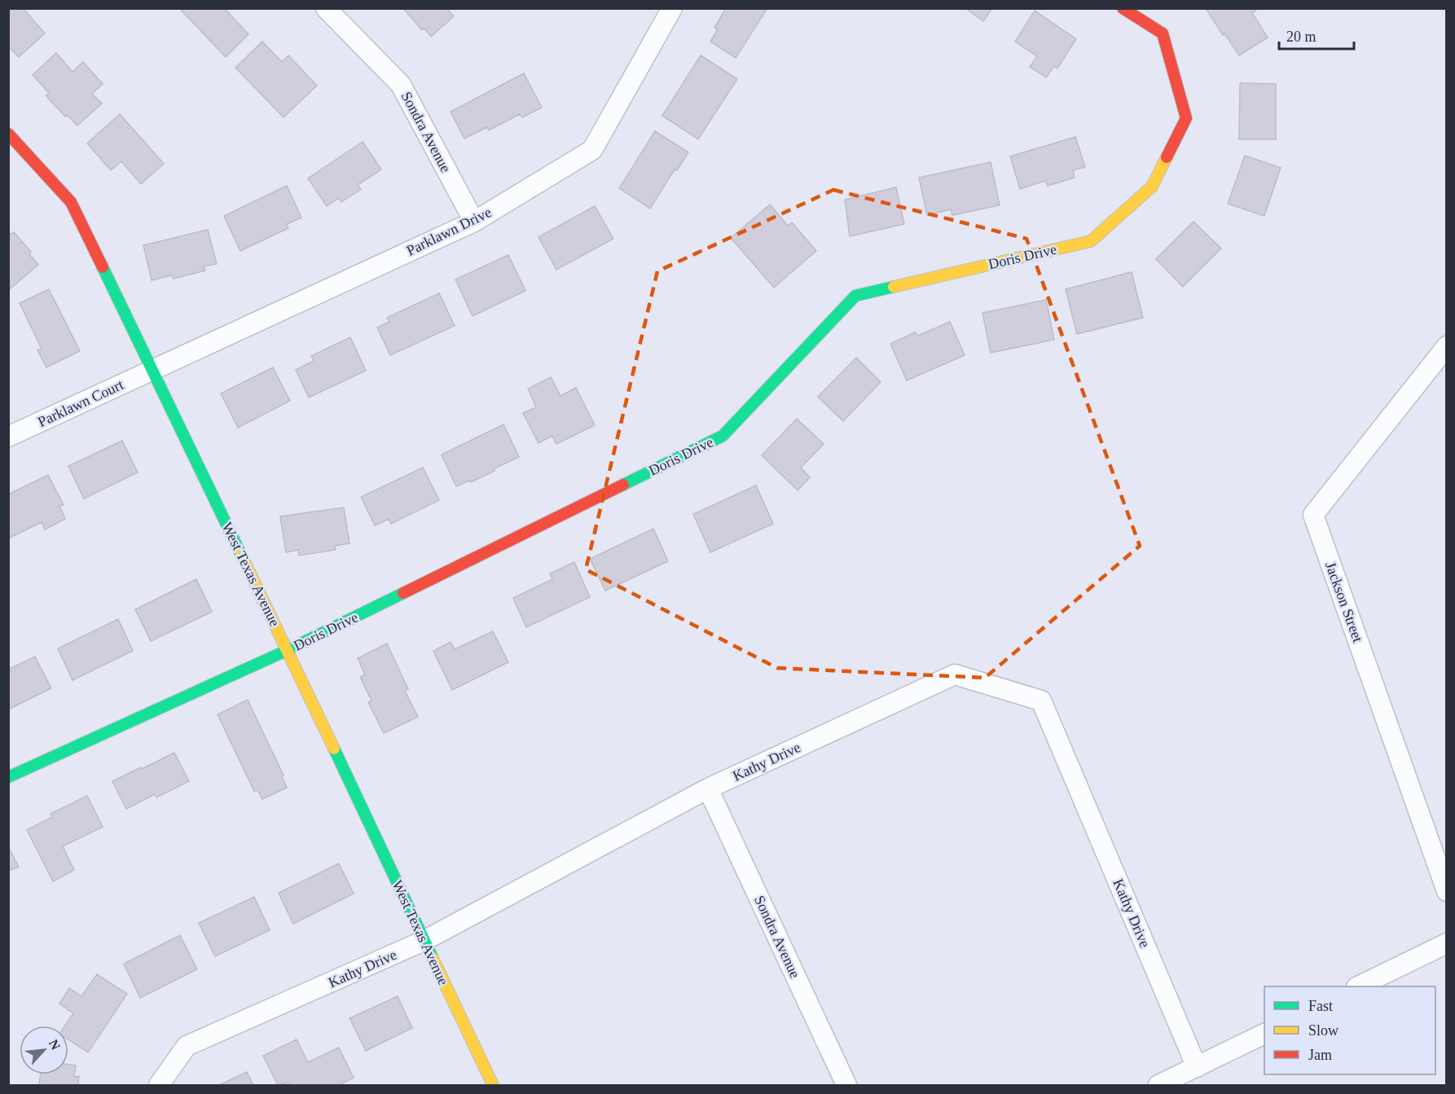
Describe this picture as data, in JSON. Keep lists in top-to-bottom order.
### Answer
{
  "streets": {
    "street": [
      "Sondra Avenue",
      "Parklawn Drive",
      "Doris Drive",
      "Parklawn Court",
      "West Texas Avenue",
      "Jackson Street",
      "Kathy Drive"
    ]
  },
  "crossings": [
    ["Sondra Avenue", "Parklawn Drive"],
    ["Sondra Avenue", "Kathy Drive"],
    ["Parklawn Drive", "Parklawn Court"],
    ["Parklawn Drive", "West Texas Avenue"],
    ["Doris Drive", "West Texas Avenue"],
    ["Parklawn Court", "West Texas Avenue"],
    ["West Texas Avenue", "Kathy Drive"]
  ],
  "legend": ["Fast", "Slow", "Jam"],
  "scale_bar": "20 m",
  "north": "top right"
}
